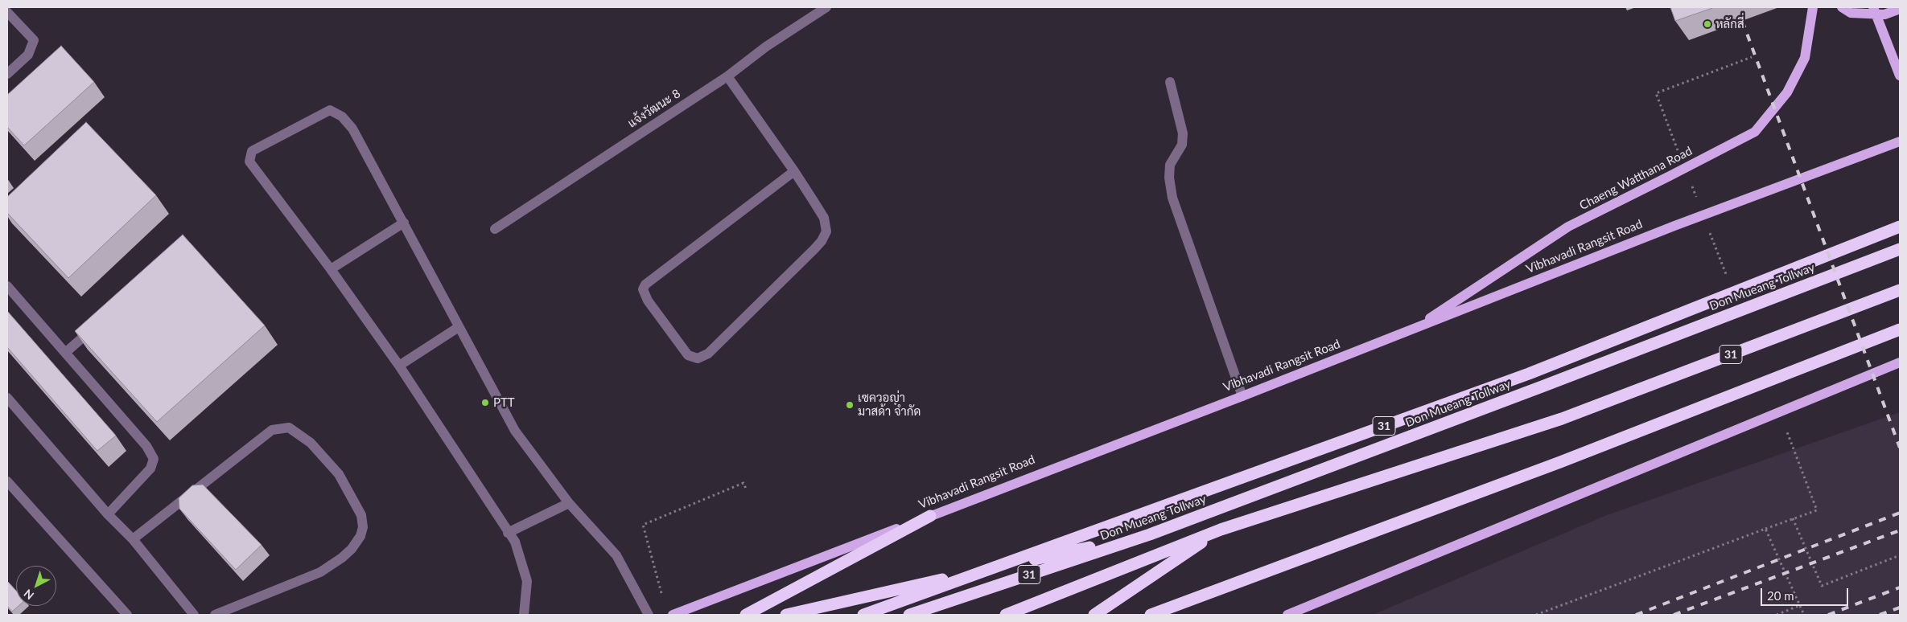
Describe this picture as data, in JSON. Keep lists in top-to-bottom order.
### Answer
{
  "streets": {
    "highway": ["Don Mueang Tollway", "31"],
    "main road": ["Chaeng Watthana Road", "Vibhavadi Rangsit Road"],
    "street": ["แจ้งวัฒนะ 8"]
  },
  "crossings": [
    ["Chaeng Watthana Road", "Vibhavadi Rangsit Road"]
  ],
  "places": ["หลักสี่", "PTT", "เซควอญ่า มาสด้า จำกัด"],
  "scale_bar": "20 m",
  "north": "bottom left"
}
